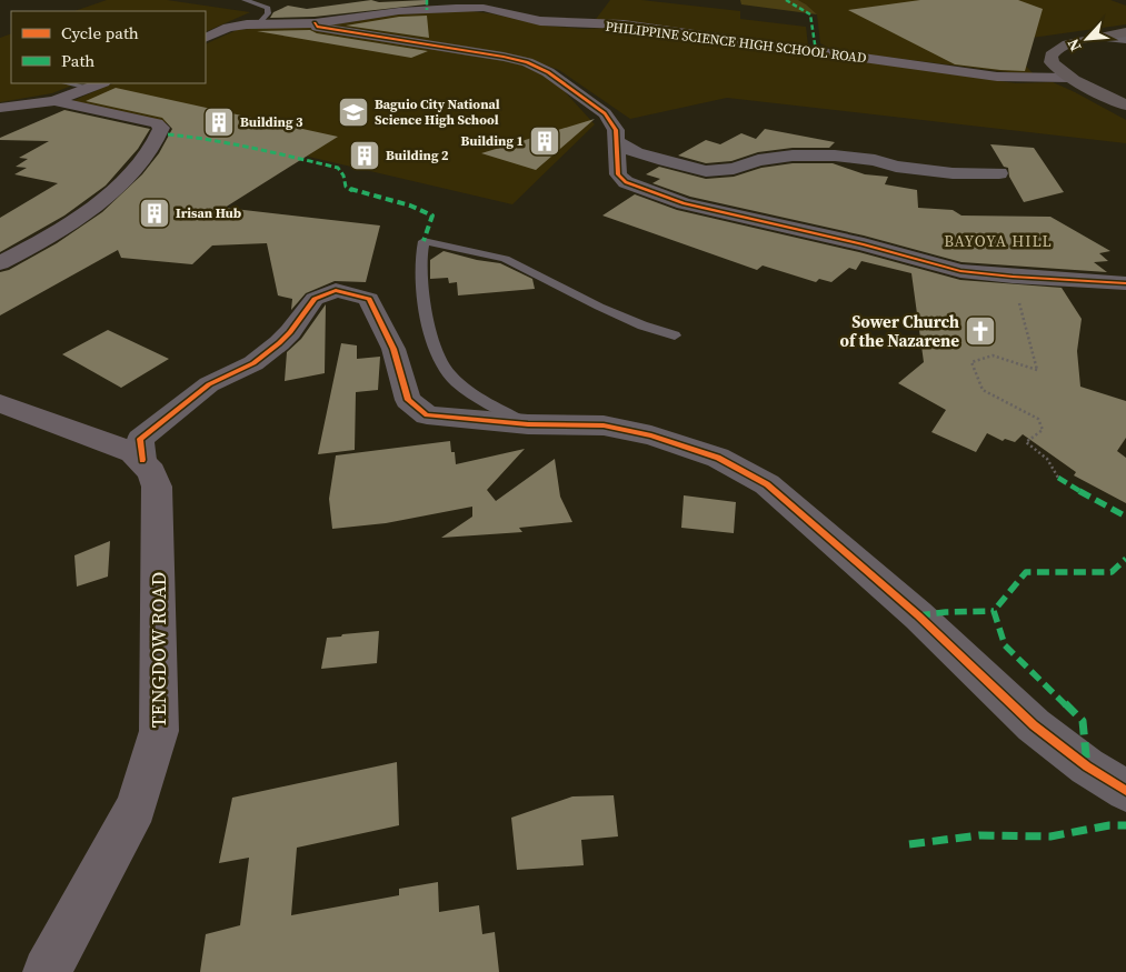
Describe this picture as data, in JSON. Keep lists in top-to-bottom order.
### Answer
{
  "streets": {
    "street": ["PHILIPPINE SCIENCE HIGH SCHOOL ROAD", "TENGDOW ROAD"]
  },
  "districts": ["BAYOYA HILL"],
  "places": {
    "school or university": ["Baguio City National Science High School"],
    "building": [
      "Building 3",
      "Building 1",
      "Building 2",
      "Irisan Hub"
    ],
    "church": ["Sower Church of the Nazarene"]
  },
  "legend": ["Cycle path", "Path"],
  "north": "bottom left"
}
